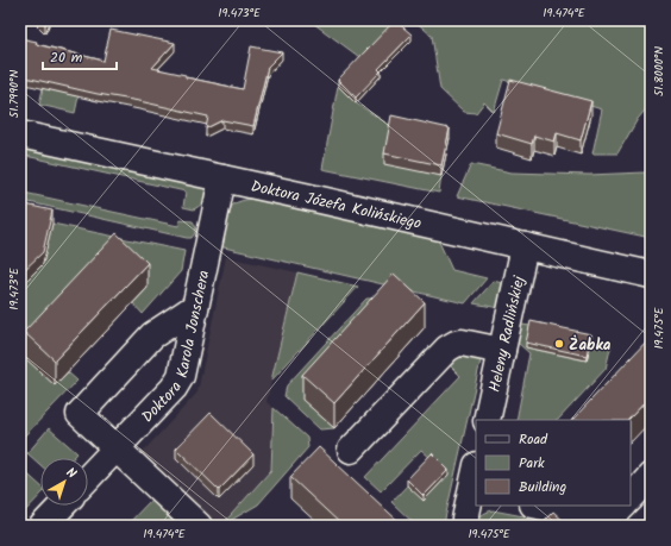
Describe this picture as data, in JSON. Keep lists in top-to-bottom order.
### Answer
{
  "streets": {
    "street": ["Doktora Józefa Kolińskiego", "Heleny Radlińskiej", "Doktora Karola Jonschera"]
  },
  "crossings": [
    ["Doktora Józefa Kolińskiego", "Heleny Radlińskiej"],
    ["Doktora Józefa Kolińskiego", "Doktora Karola Jonschera"]
  ],
  "places": ["Żabka"],
  "legend": ["Road", "Park", "Building"],
  "scale_bar": "20 m",
  "north": "top right",
  "coordinates": [
    "19.473°E",
    "19.474°E",
    "51.8000°N",
    "51.7990°N",
    "19.475°E"
  ]
}
